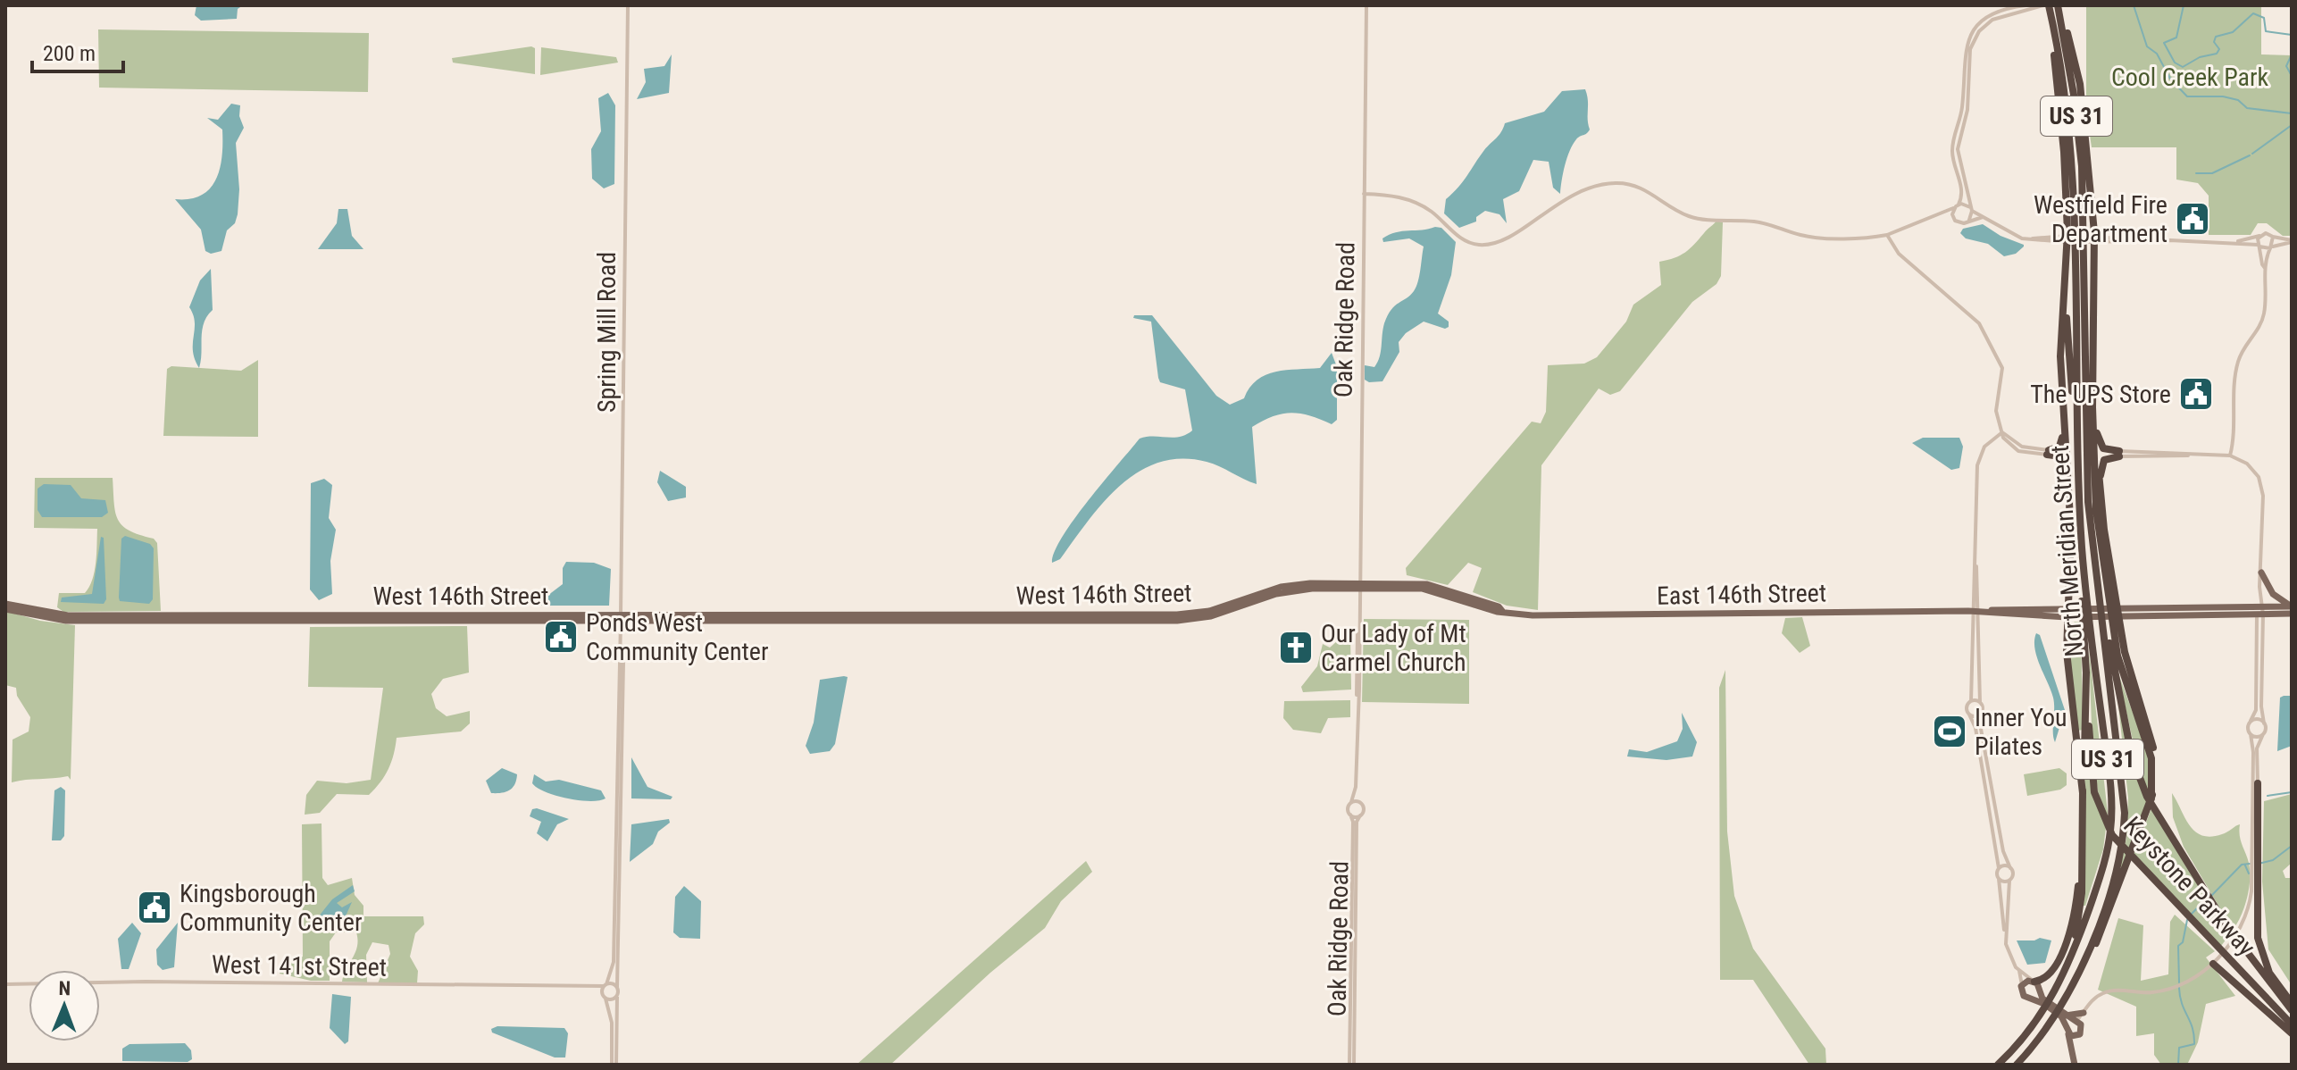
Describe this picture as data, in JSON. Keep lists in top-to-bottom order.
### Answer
{
  "streets": {
    "highway": ["US 31", "North Meridian Street", "Keystone Parkway"],
    "main road": ["West 146th Street", "East 146th Street"],
    "street": ["Oak Ridge Road", "Spring Mill Road", "West 141st Street"]
  },
  "crossings": [
    ["Oak Ridge Road", "West 146th Street"],
    ["Spring Mill Road", "West 146th Street"],
    ["Spring Mill Road", "West 141st Street"],
    ["North Meridian Street", "Keystone Parkway"],
    ["West 146th Street", "East 146th Street"]
  ],
  "parks": ["Cool Creek Park"],
  "places": {
    "public building": [
      "Westfield Fire Department",
      "The UPS Store",
      "Ponds West Community Center",
      "Kingsborough Community Center"
    ],
    "church": ["Our Lady of Mt Carmel Church"],
    "sports": ["Inner You Pilates"]
  },
  "scale_bar": "200 m",
  "north": "top"
}
